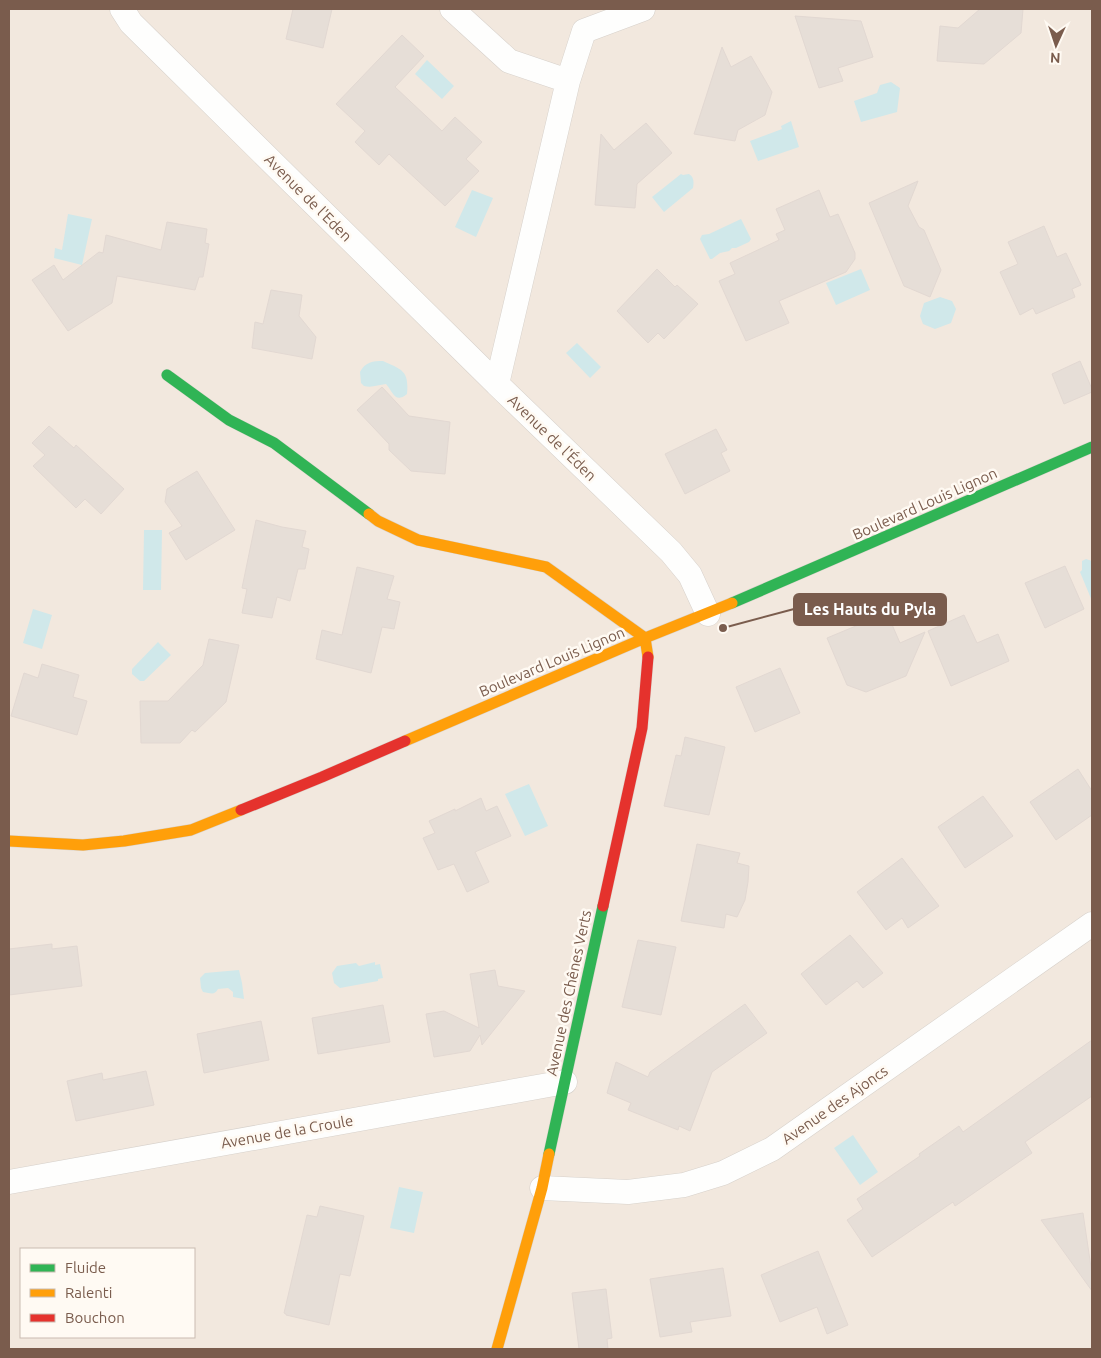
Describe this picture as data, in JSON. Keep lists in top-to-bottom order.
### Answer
{
  "streets": {
    "street": [
      "Avenue de l'Eden",
      "Avenue de l'Éden",
      "Boulevard Louis Lignon",
      "Avenue des Chênes Verts",
      "Avenue des Ajoncs",
      "Avenue de la Croule"
    ]
  },
  "crossings": [
    ["Avenue de l'Eden", "Avenue de l'Éden"],
    ["Avenue de l'Éden", "Boulevard Louis Lignon"],
    ["Boulevard Louis Lignon", "Avenue des Chênes Verts"],
    ["Avenue des Chênes Verts", "Avenue des Ajoncs"],
    ["Avenue des Chênes Verts", "Avenue de la Croule"]
  ],
  "places": ["Les Hauts du Pyla"],
  "legend": ["Fluide", "Ralenti", "Bouchon"],
  "north": "bottom"
}
